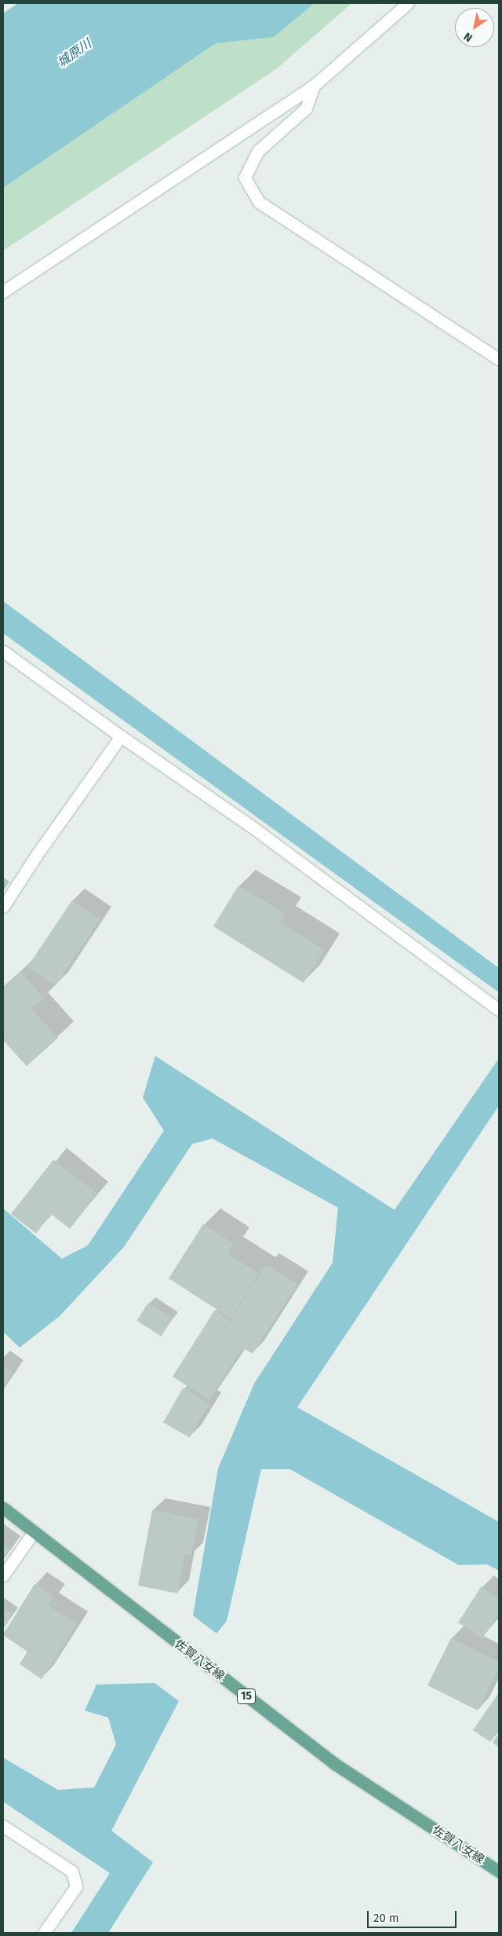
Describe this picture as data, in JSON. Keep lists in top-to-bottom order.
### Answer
{
  "streets": {
    "main road": ["佐賀八女線", "15"]
  },
  "water": ["城原川"],
  "scale_bar": "20 m",
  "north": "bottom left"
}
